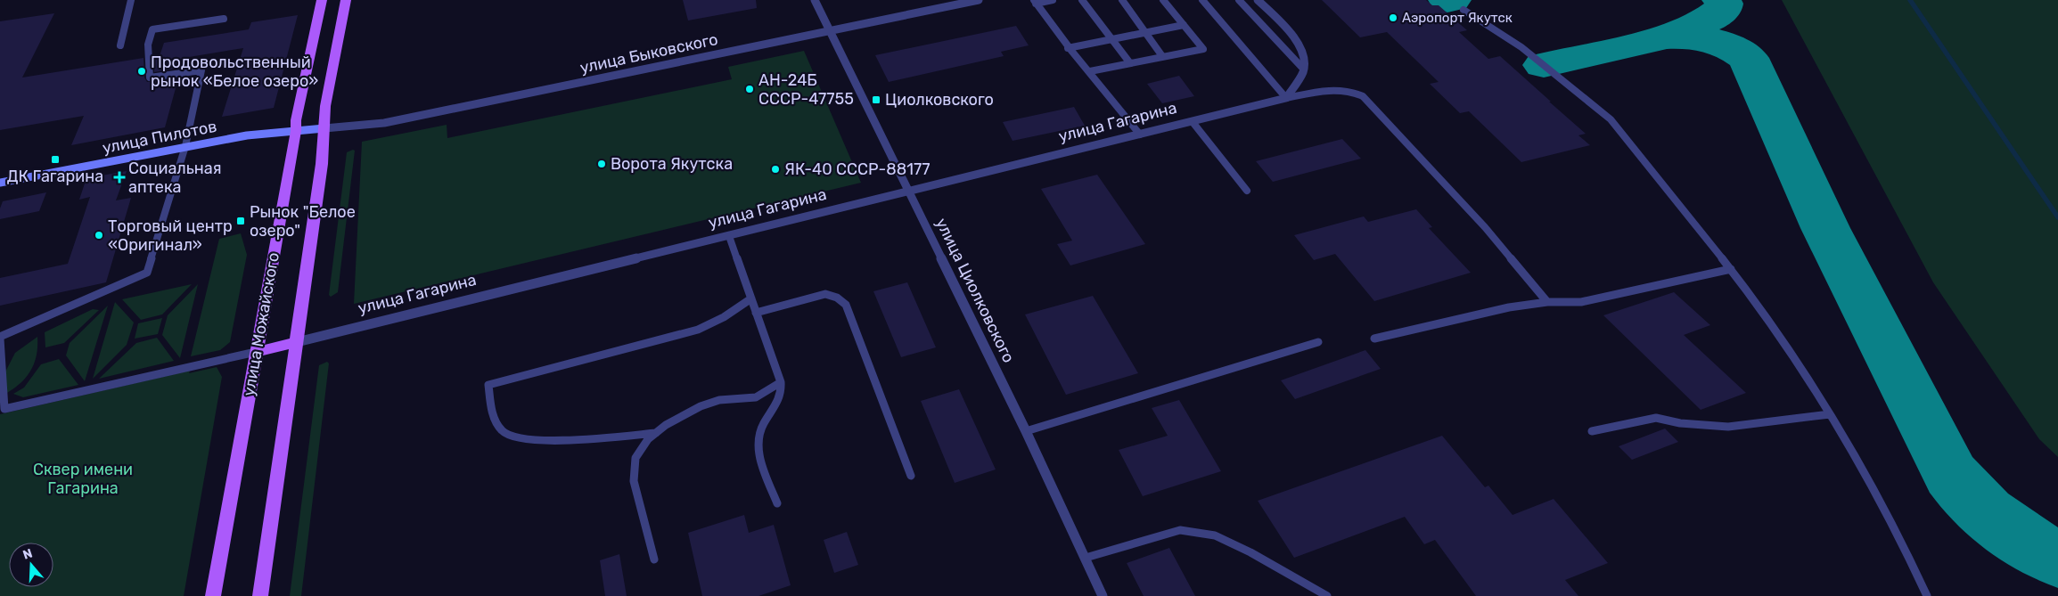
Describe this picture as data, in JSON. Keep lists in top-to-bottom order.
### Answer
{
  "streets": {
    "main road": ["улица Гагарина", "улица Можайского"],
    "street": ["улица Быковского", "улица Пилотов", "улица Циолковского"]
  },
  "crossings": [
    ["улица Быковского", "улица Пилотов"],
    ["улица Быковского", "улица Циолковского"],
    ["улица Гагарина", "улица Циолковского"],
    ["улица Гагарина", "улица Можайского"],
    ["улица Пилотов", "улица Можайского"]
  ],
  "parks": ["Сквер имени Гагарина"],
  "places": {
    "other": [
      "Аэропорт Якутск",
      "Продовольственный рынок «Белое озеро»",
      "АН-24Б СССР-47755",
      "Ворота Якутска",
      "ЯК-40 СССР-88177",
      "Торговый центр «Оригинал»"
    ],
    "transit": ["Циолковского", "ДК Гагарина", "Рынок \"Белое озеро\""],
    "health": ["Социальная аптека"]
  },
  "north": "top"
}
